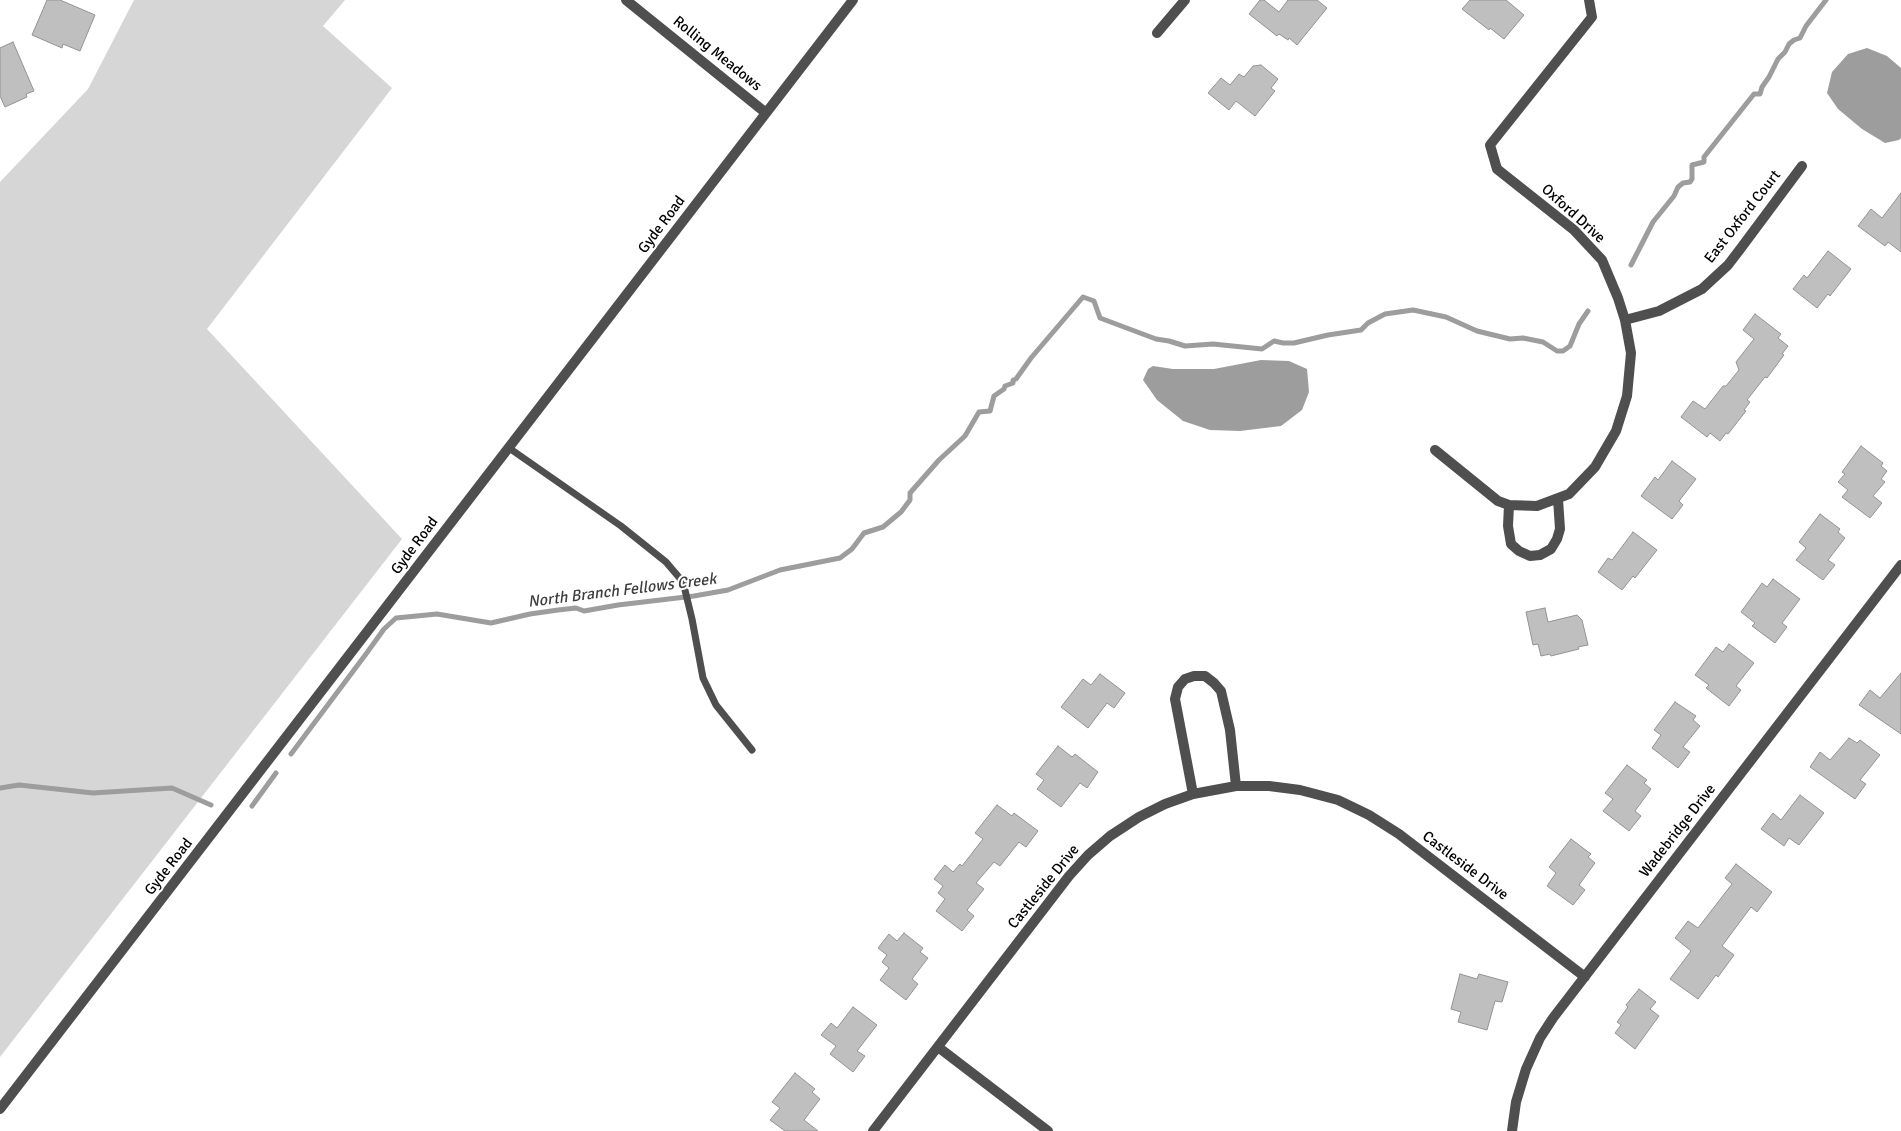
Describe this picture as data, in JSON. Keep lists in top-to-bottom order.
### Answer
{
  "streets": {
    "street": [
      "Rolling Meadows",
      "Oxford Drive",
      "East Oxford Court",
      "Gyde Road",
      "Wadebridge Drive",
      "Castleside Drive"
    ]
  },
  "crossings": [
    ["Rolling Meadows", "Gyde Road"],
    ["Oxford Drive", "East Oxford Court"],
    ["Wadebridge Drive", "Castleside Drive"]
  ],
  "water": ["North Branch Fellows Creek"]
}
